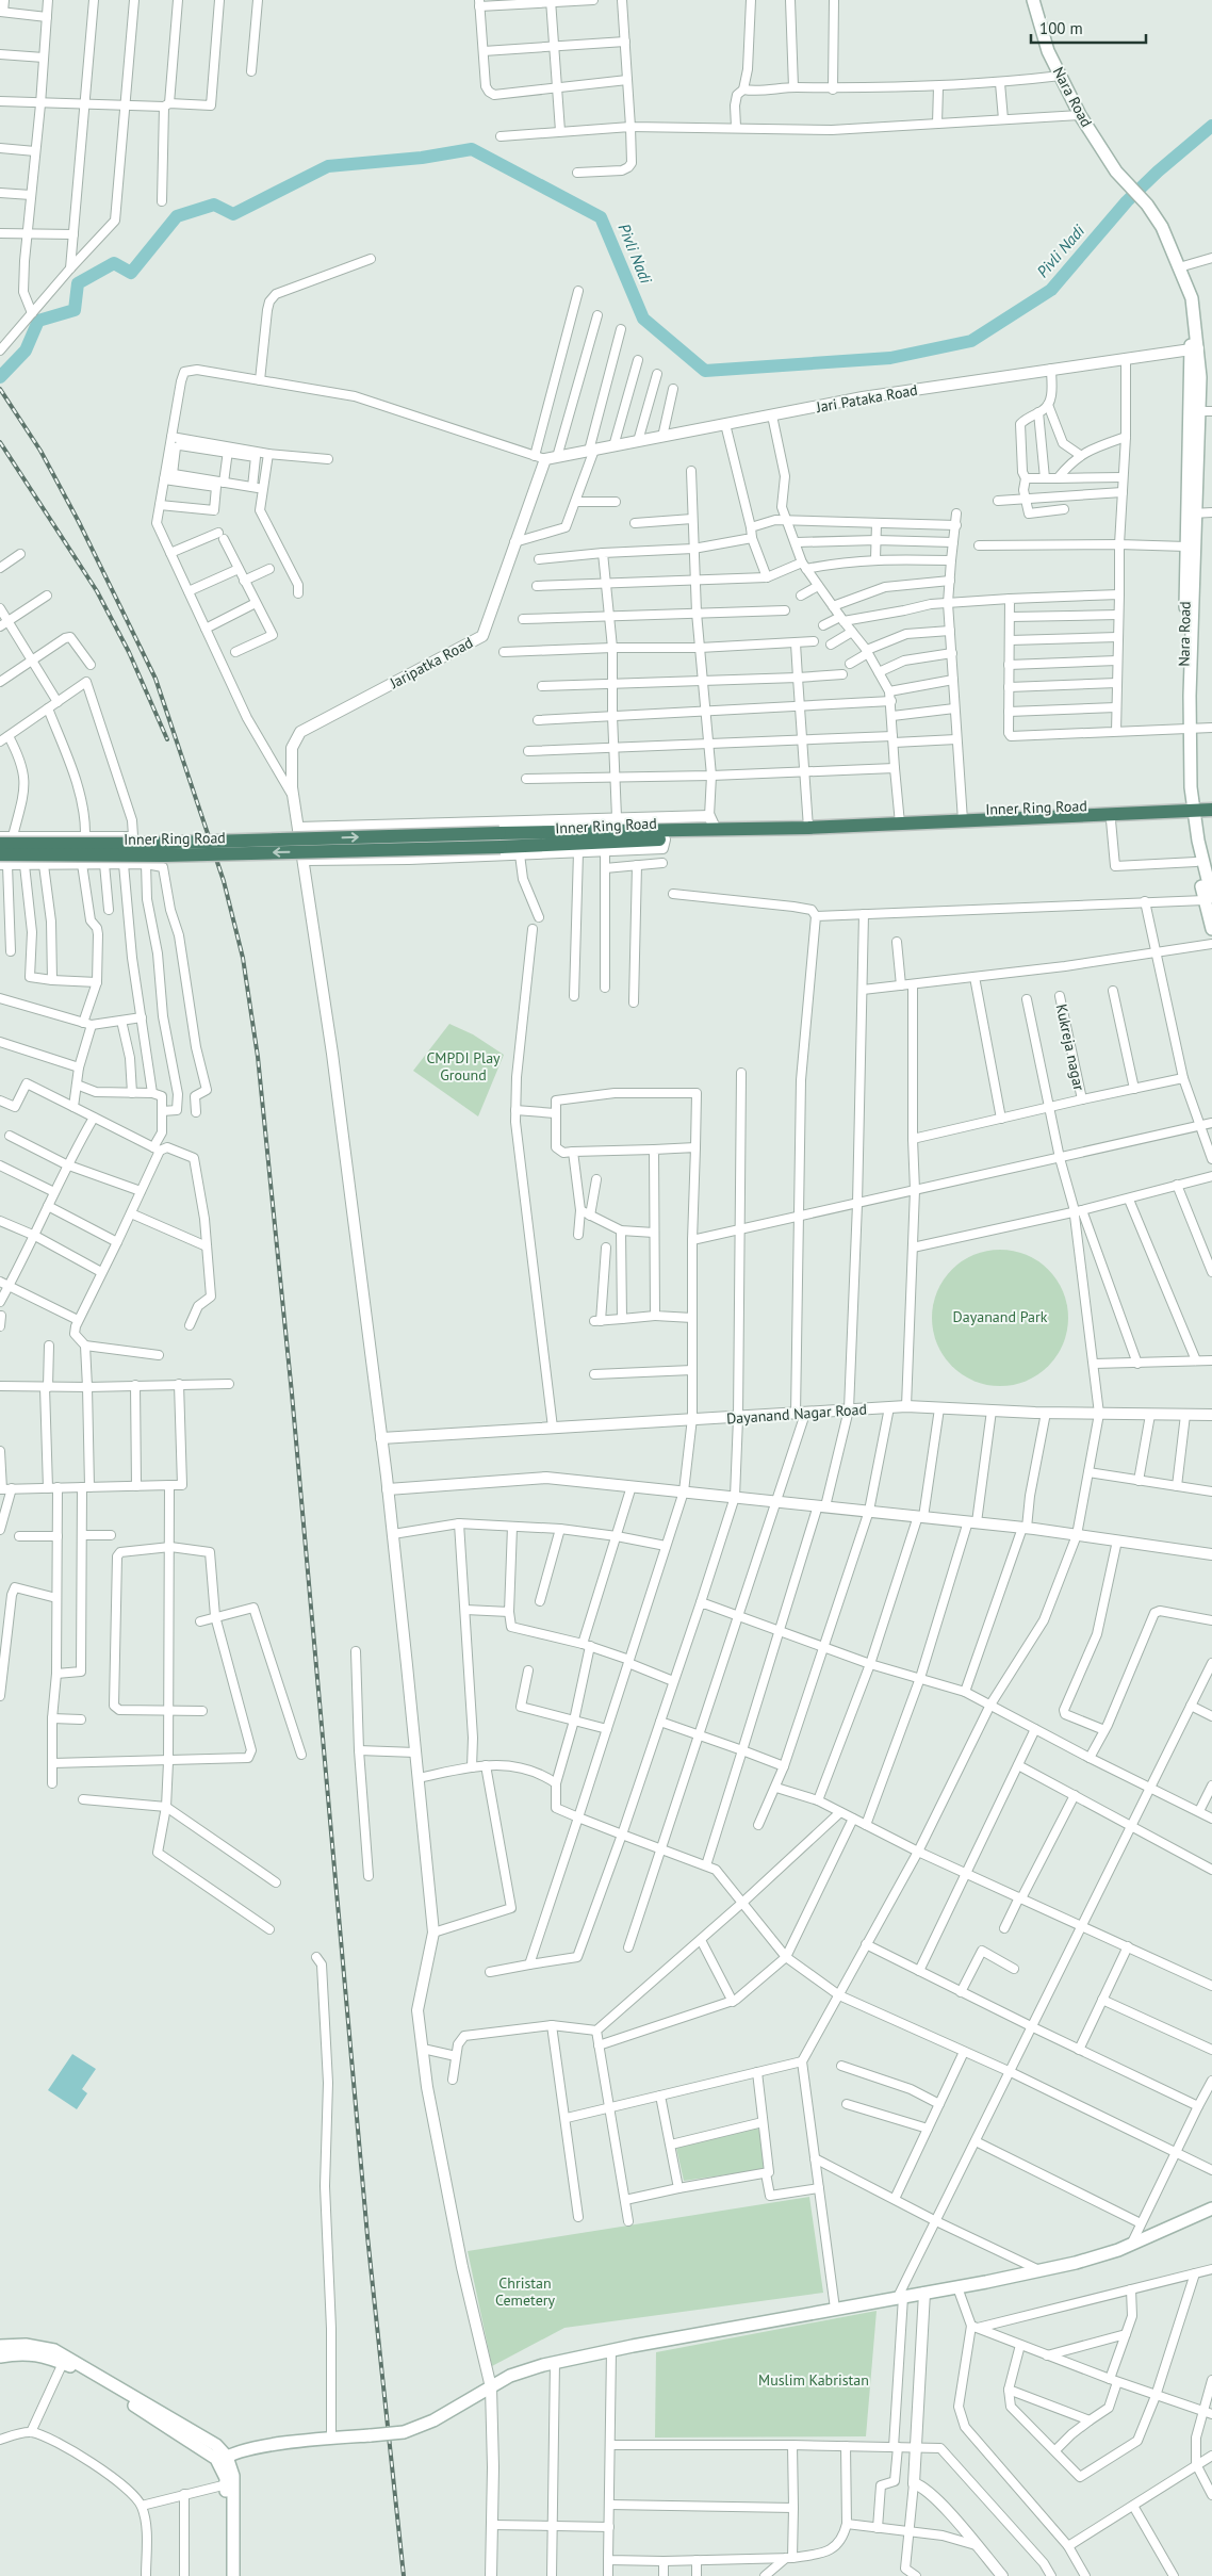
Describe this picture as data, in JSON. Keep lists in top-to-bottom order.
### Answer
{
  "streets": {
    "highway": ["Inner Ring Road"],
    "main road": ["Nara Road"],
    "street": [
      "Jari Pataka Road",
      "Jaripatka Road",
      "Kukreja nagar",
      "Dayanand Nagar Road"
    ]
  },
  "crossings": [
    ["Nara Road", "Jari Pataka Road"],
    ["Nara Road", "Inner Ring Road"],
    ["Jari Pataka Road", "Jaripatka Road"],
    ["Jaripatka Road", "Dayanand Nagar Road"]
  ],
  "water": ["Pivli Nadi"],
  "parks": [
    "CMPDI Play Ground",
    "Dayanand Park",
    "Christan Cemetery",
    "Muslim Kabristan"
  ],
  "scale_bar": "100 m"
}
